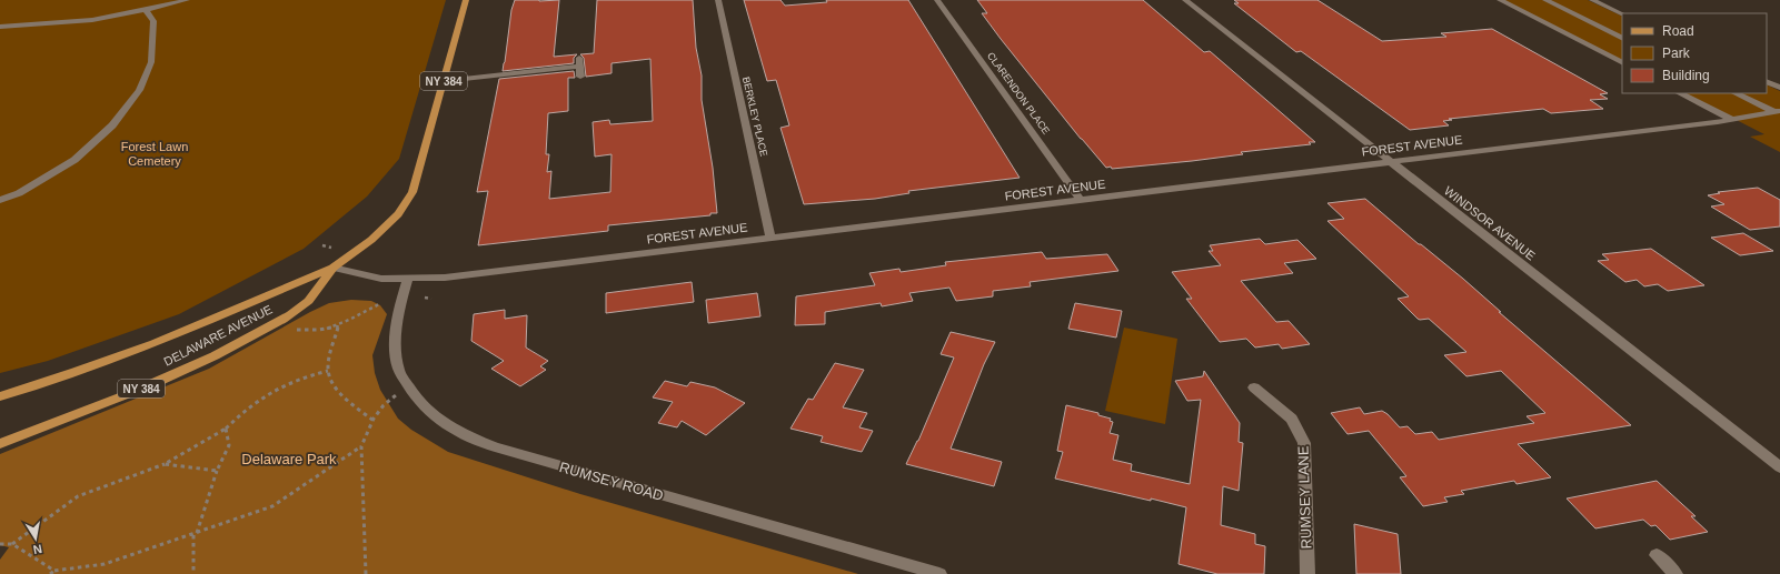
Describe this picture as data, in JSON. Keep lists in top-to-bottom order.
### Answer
{
  "streets": {
    "main road": ["NY 384", "DELAWARE AVENUE"],
    "street": [
      "CLARENDON PLACE",
      "BERKLEY PLACE",
      "FOREST AVENUE",
      "WINDSOR AVENUE",
      "RUMSEY ROAD",
      "RUMSEY LANE"
    ]
  },
  "crossings": [
    ["CLARENDON PLACE", "FOREST AVENUE"],
    ["BERKLEY PLACE", "FOREST AVENUE"],
    ["FOREST AVENUE", "WINDSOR AVENUE"],
    ["FOREST AVENUE", "DELAWARE AVENUE"],
    ["FOREST AVENUE", "RUMSEY ROAD"]
  ],
  "parks": ["Forest Lawn Cemetery", "Delaware Park"],
  "legend": ["Road", "Park", "Building"],
  "north": "bottom"
}
